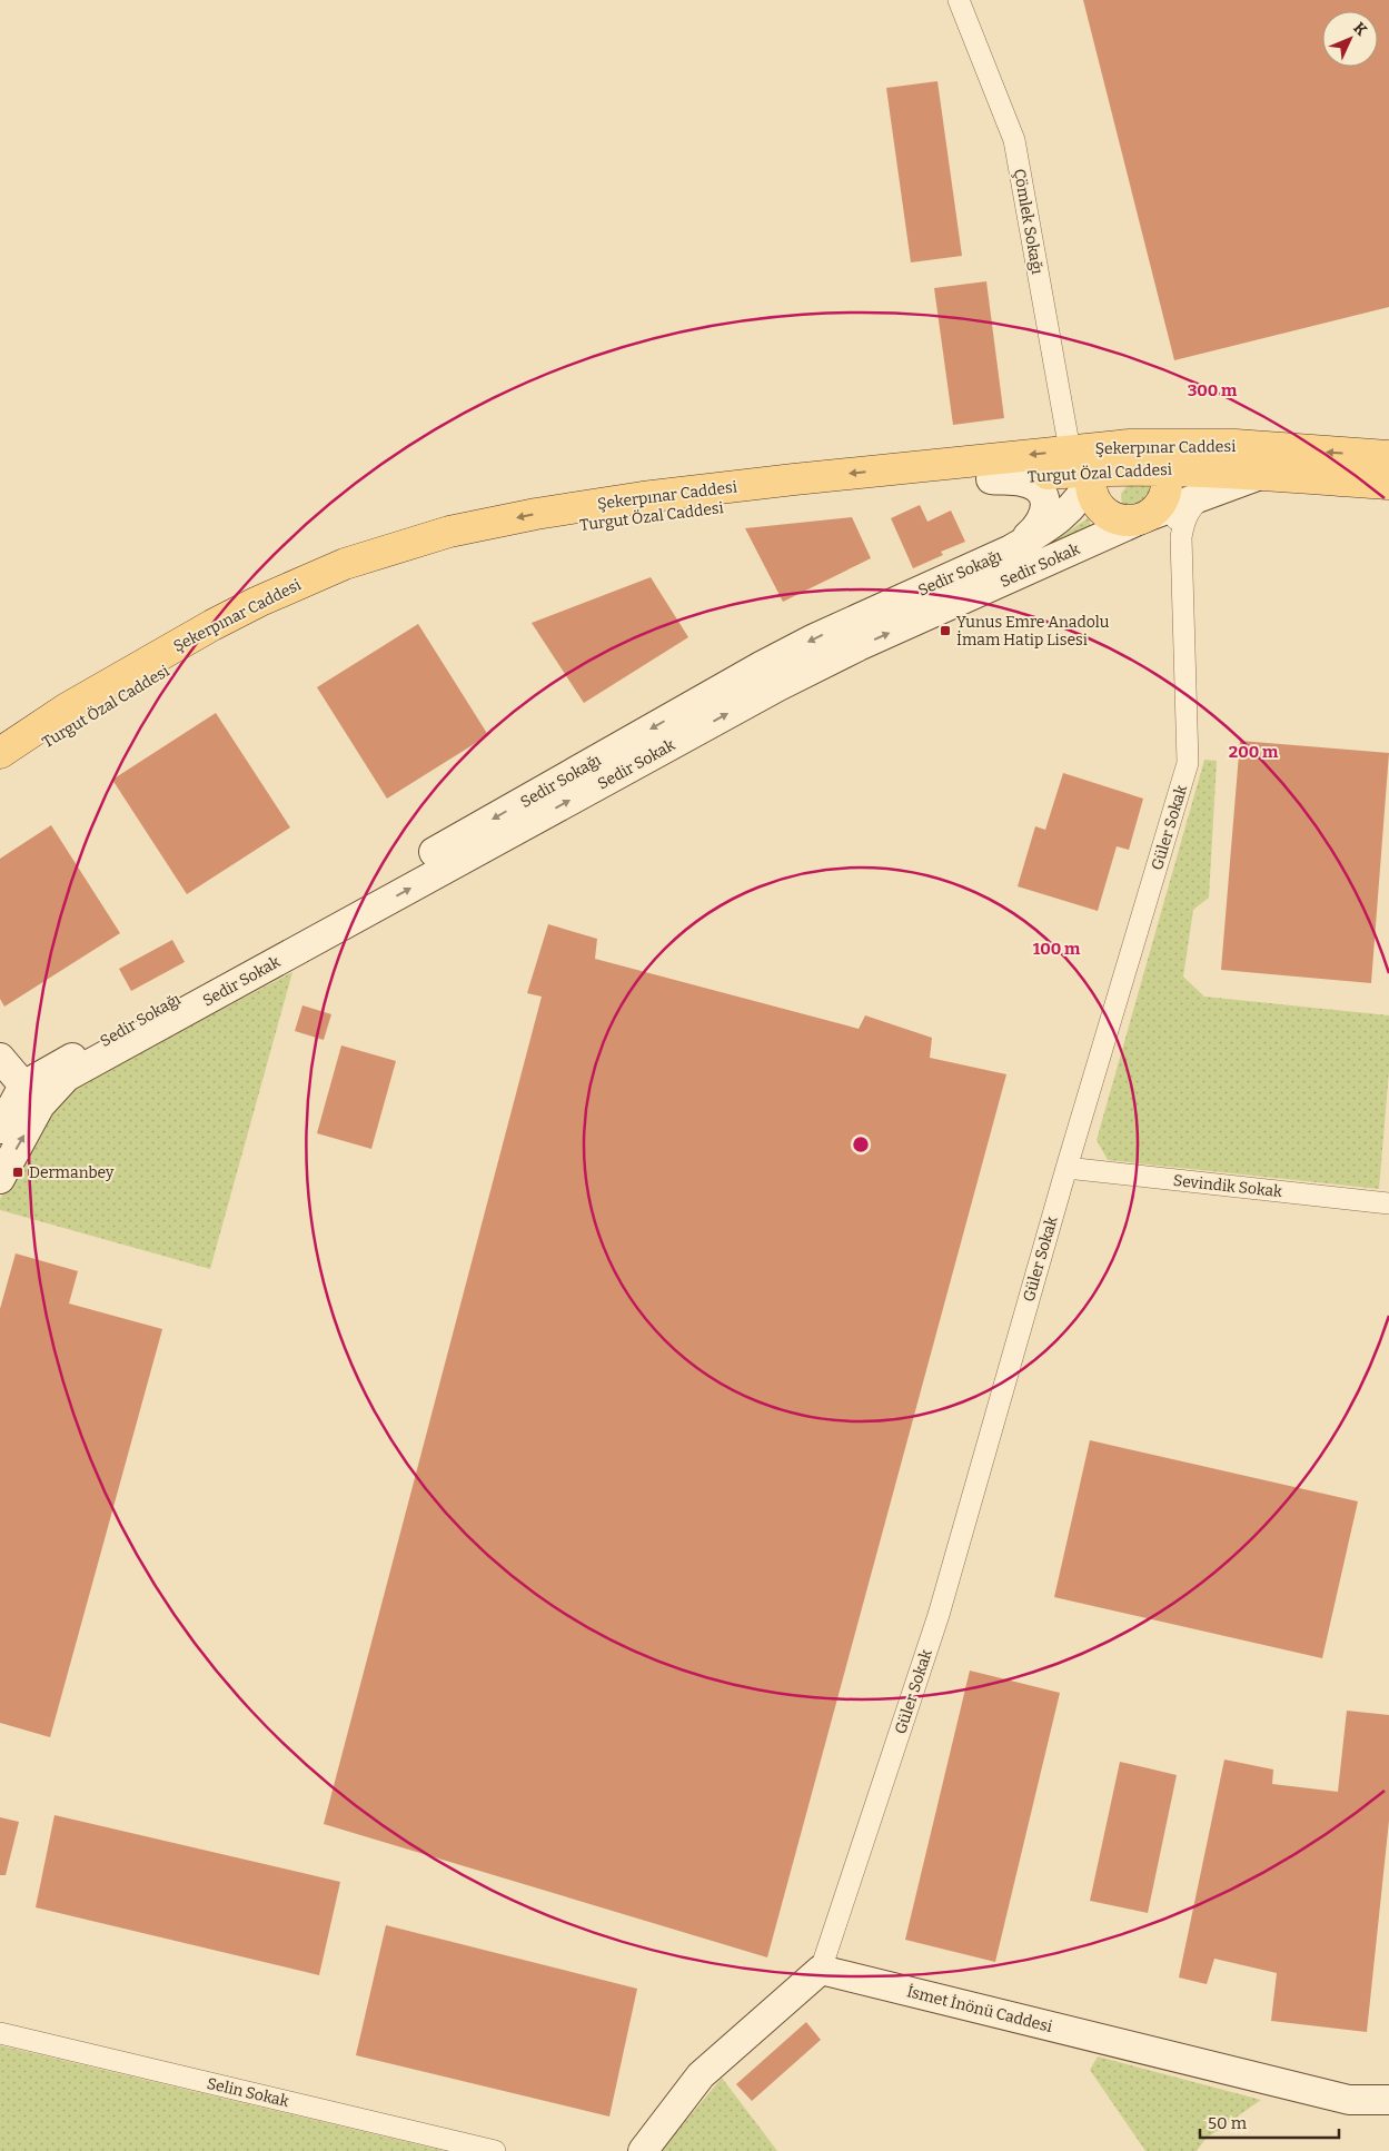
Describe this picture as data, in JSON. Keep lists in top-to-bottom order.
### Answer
{
  "streets": {
    "main road": ["Şekerpınar Caddesi", "Turgut Özal Caddesi"],
    "street": [
      "Çömlek Sokağı",
      "Sedir Sokak",
      "Sedir Sokağı",
      "Güler Sokak",
      "Sevindik Sokak",
      "İsmet İnönü Caddesi",
      "Selin Sokak"
    ]
  },
  "crossings": [
    ["Çömlek Sokağı", "Şekerpınar Caddesi"],
    ["Çömlek Sokağı", "Turgut Özal Caddesi"],
    ["Çömlek Sokağı", "Sedir Sokağı"],
    ["Şekerpınar Caddesi", "Turgut Özal Caddesi"],
    ["Şekerpınar Caddesi", "Sedir Sokağı"],
    ["Turgut Özal Caddesi", "Sedir Sokak"],
    ["Turgut Özal Caddesi", "Sedir Sokağı"],
    ["Sedir Sokak", "Sedir Sokağı"],
    ["Güler Sokak", "Sevindik Sokak"],
    ["Güler Sokak", "İsmet İnönü Caddesi"]
  ],
  "one_way": ["Şekerpınar Caddesi", "Sedir Sokak", "Sedir Sokağı"],
  "places": {
    "transit": ["Yunus Emre Anadolu İmam Hatip Lisesi", "Dermanbey"]
  },
  "scale_bar": "50 m",
  "north": "top right",
  "rings": ["300 m", "200 m", "100 m"]
}
